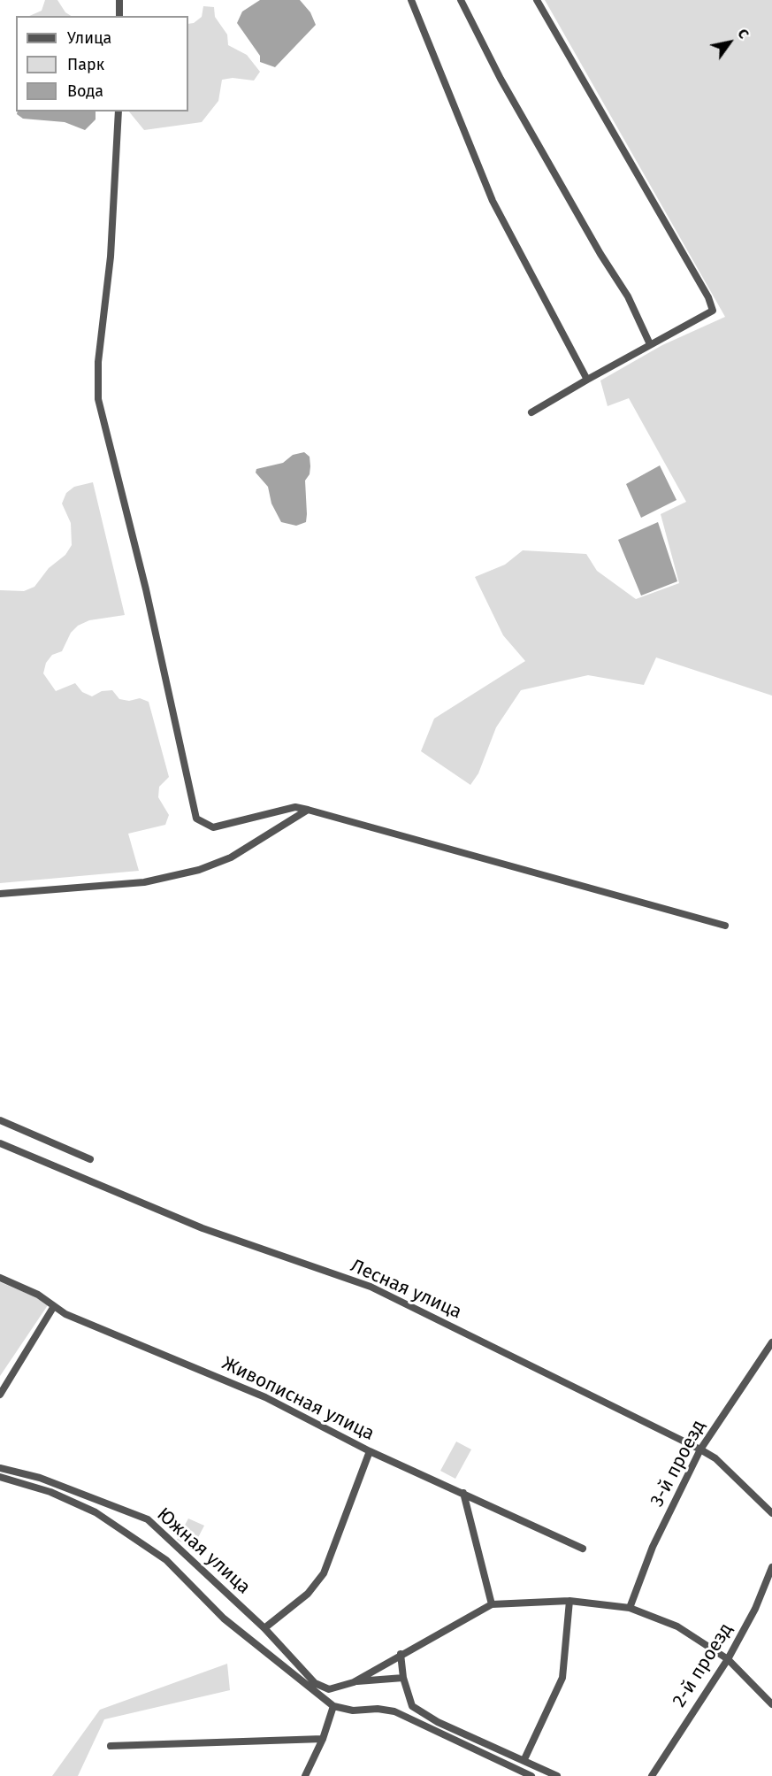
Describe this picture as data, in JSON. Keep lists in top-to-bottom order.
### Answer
{
  "streets": {
    "street": [
      "Лесная улица",
      "Живописная улица",
      "3-й проезд",
      "Южная улица",
      "2-й проезд"
    ]
  },
  "crossings": [
    ["Лесная улица", "3-й проезд"]
  ],
  "legend": ["Улица", "Парк", "Вода"],
  "north": "top right"
}
